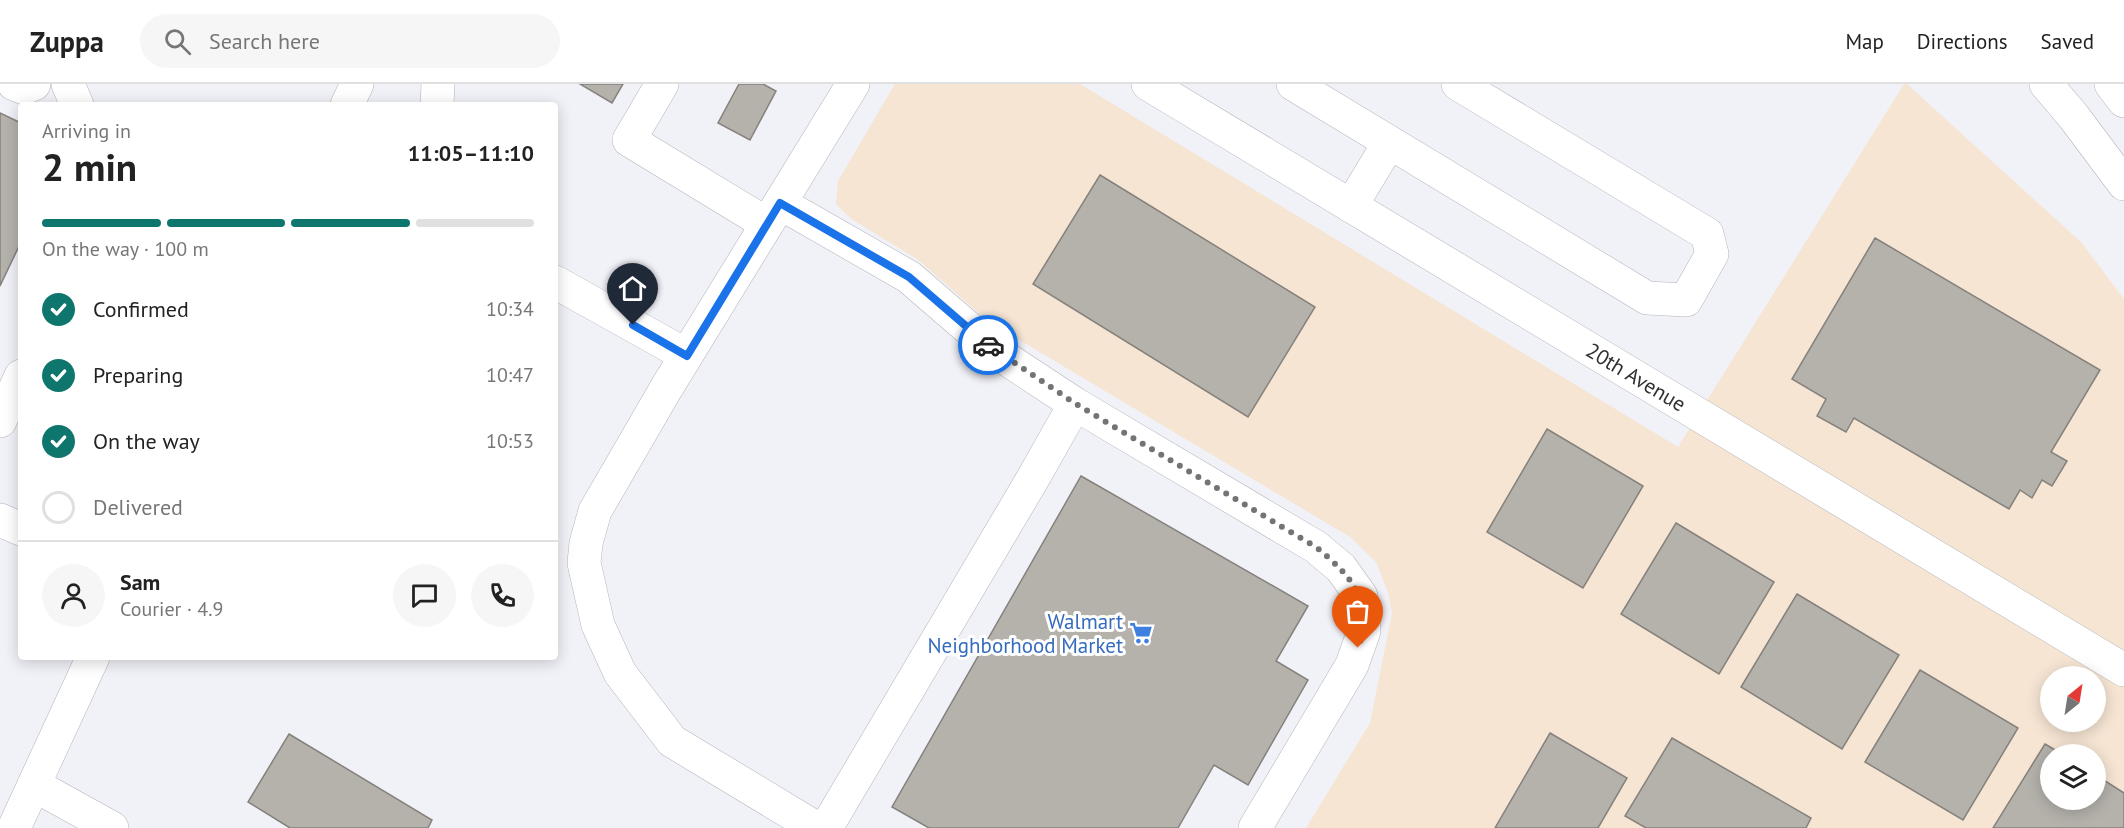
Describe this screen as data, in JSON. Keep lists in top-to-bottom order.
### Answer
{
  "streets": {
    "main road": ["20th Avenue"]
  },
  "places": {
    "supermarket": ["Walmart Neighborhood Market"]
  },
  "north": "top right",
  "page": {
    "header": "Zuppa",
    "search": "Search here",
    "nav": ["Map", "Directions", "Saved"],
    "heading": ["2 min", "Arriving in", "11:05–11:10"],
    "panel": ["Sam", "Courier · 4.9"],
    "bar": "On the way · 100 m",
    "list": [
      ["Confirmed", "10:34"],
      ["Preparing", "10:47"],
      ["On the way", "10:53"],
      "Delivered"
    ]
  }
}
